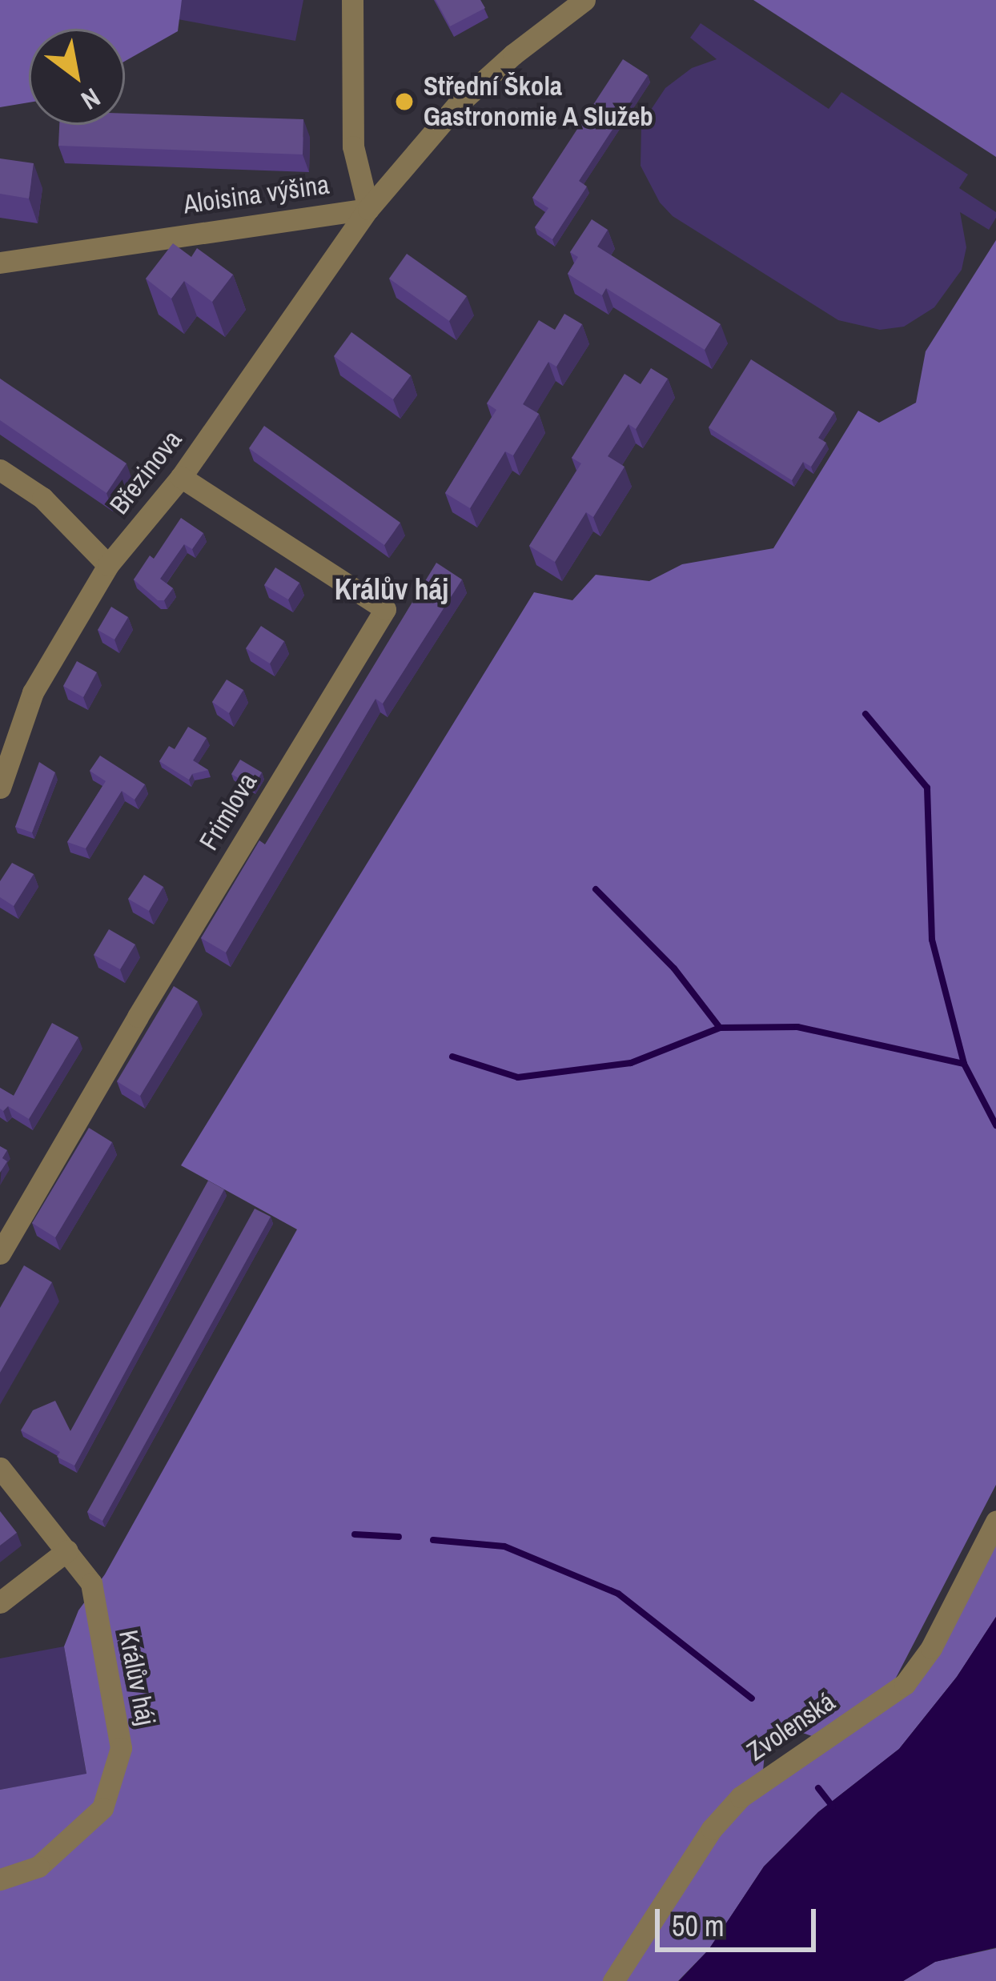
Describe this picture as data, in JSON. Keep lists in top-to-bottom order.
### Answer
{
  "streets": {
    "street": [
      "Aloisina výšina",
      "Březinova",
      "Frimlova",
      "Králův háj",
      "Zvolenská"
    ]
  },
  "crossings": [
    ["Aloisina výšina", "Březinova"],
    ["Březinova", "Frimlova"]
  ],
  "districts": ["Králův háj"],
  "places": ["Střední Škola Gastronomie A Služeb"],
  "scale_bar": "50 m",
  "north": "bottom right"
}
